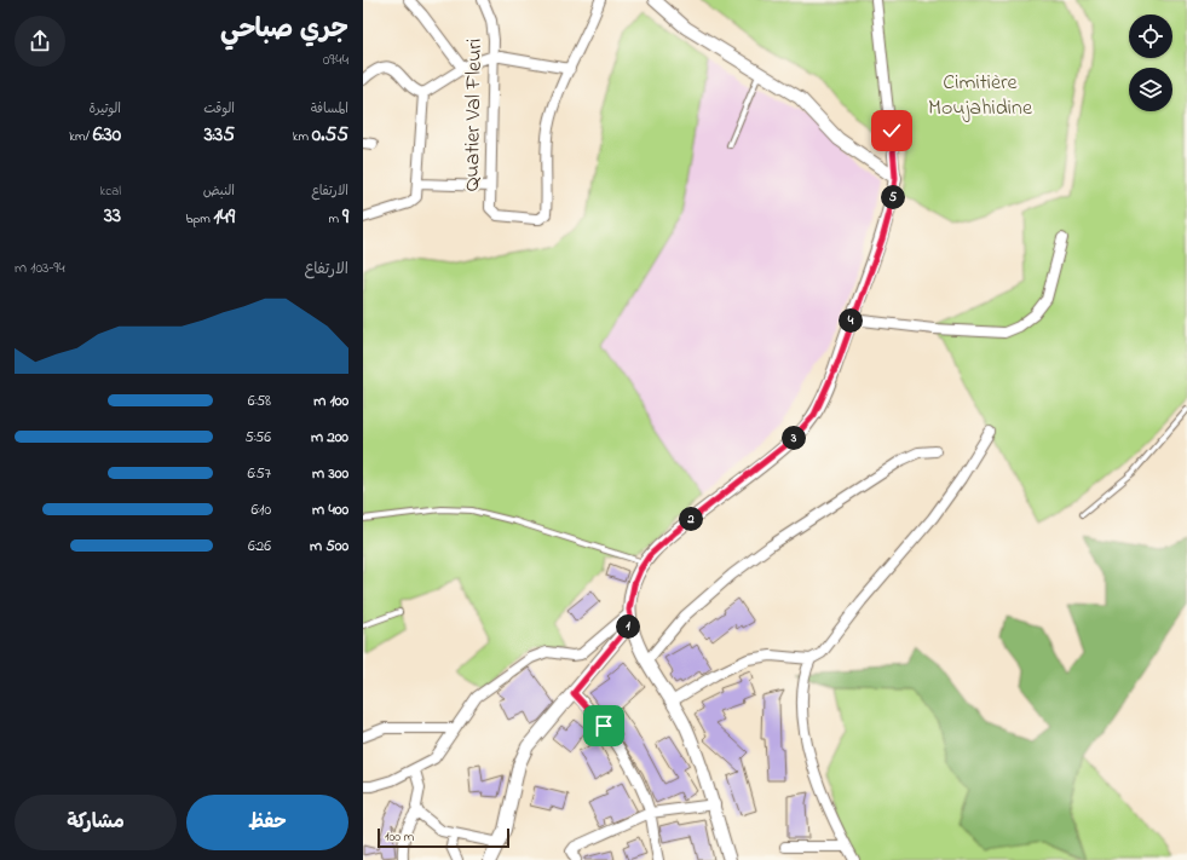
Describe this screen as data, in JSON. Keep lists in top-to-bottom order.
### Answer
{
  "streets": {
    "street": ["Quatier Val Fleuri"]
  },
  "parks": ["Cimitière Moujahidine"],
  "scale_bar": "100 m",
  "page": {
    "heading": ["جري صباحي", "09:44"],
    "stats": [
      ["المسافة", "0.55 km"],
      ["الوقت", "3:35"],
      ["الوتيرة", "6:30 /km"],
      ["الارتفاع", "9 m"],
      ["النبض", "149 bpm"],
      ["kcal", "33"]
    ],
    "pins": [
      "5",
      "4",
      "3",
      "2",
      "1"
    ],
    "chart": ["الارتفاع", "94–103 m"],
    "list": [
      {
        "name": "100 m",
        "note": "6:58"
      },
      {
        "name": "200 m",
        "note": "5:56"
      },
      {
        "name": "300 m",
        "note": "6:57"
      },
      {
        "name": "400 m",
        "note": "6:10"
      },
      {
        "name": "500 m",
        "note": "6:26"
      }
    ],
    "buttons": ["حفظ", "مشاركة"],
    "scale": "100 m"
  }
}
